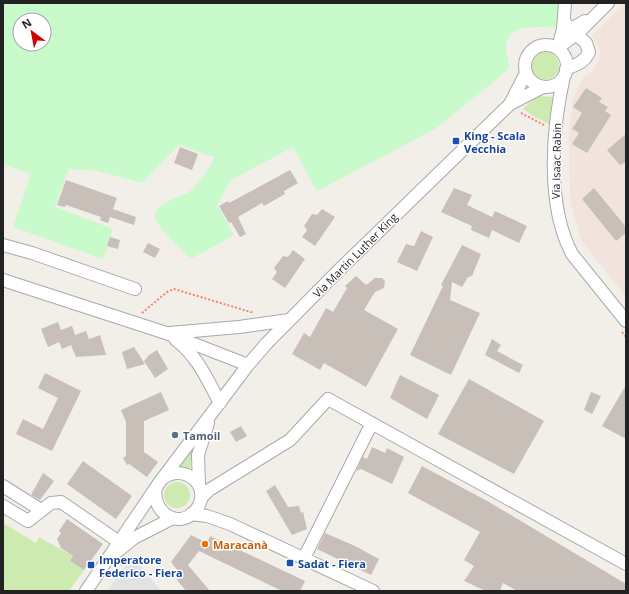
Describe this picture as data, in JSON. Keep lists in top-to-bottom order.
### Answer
{
  "streets": {
    "street": ["Via Isaac Rabin", "Via Martin Luther King"]
  },
  "crossings": [
    ["Via Isaac Rabin", "Via Martin Luther King"]
  ],
  "places": {
    "transit": ["King - Scala Vecchia", "Sadat - Fiera", "Imperatore Federico - Fiera"],
    "other": ["Tamoil", "Maracanà"]
  },
  "north": "top left"
}
